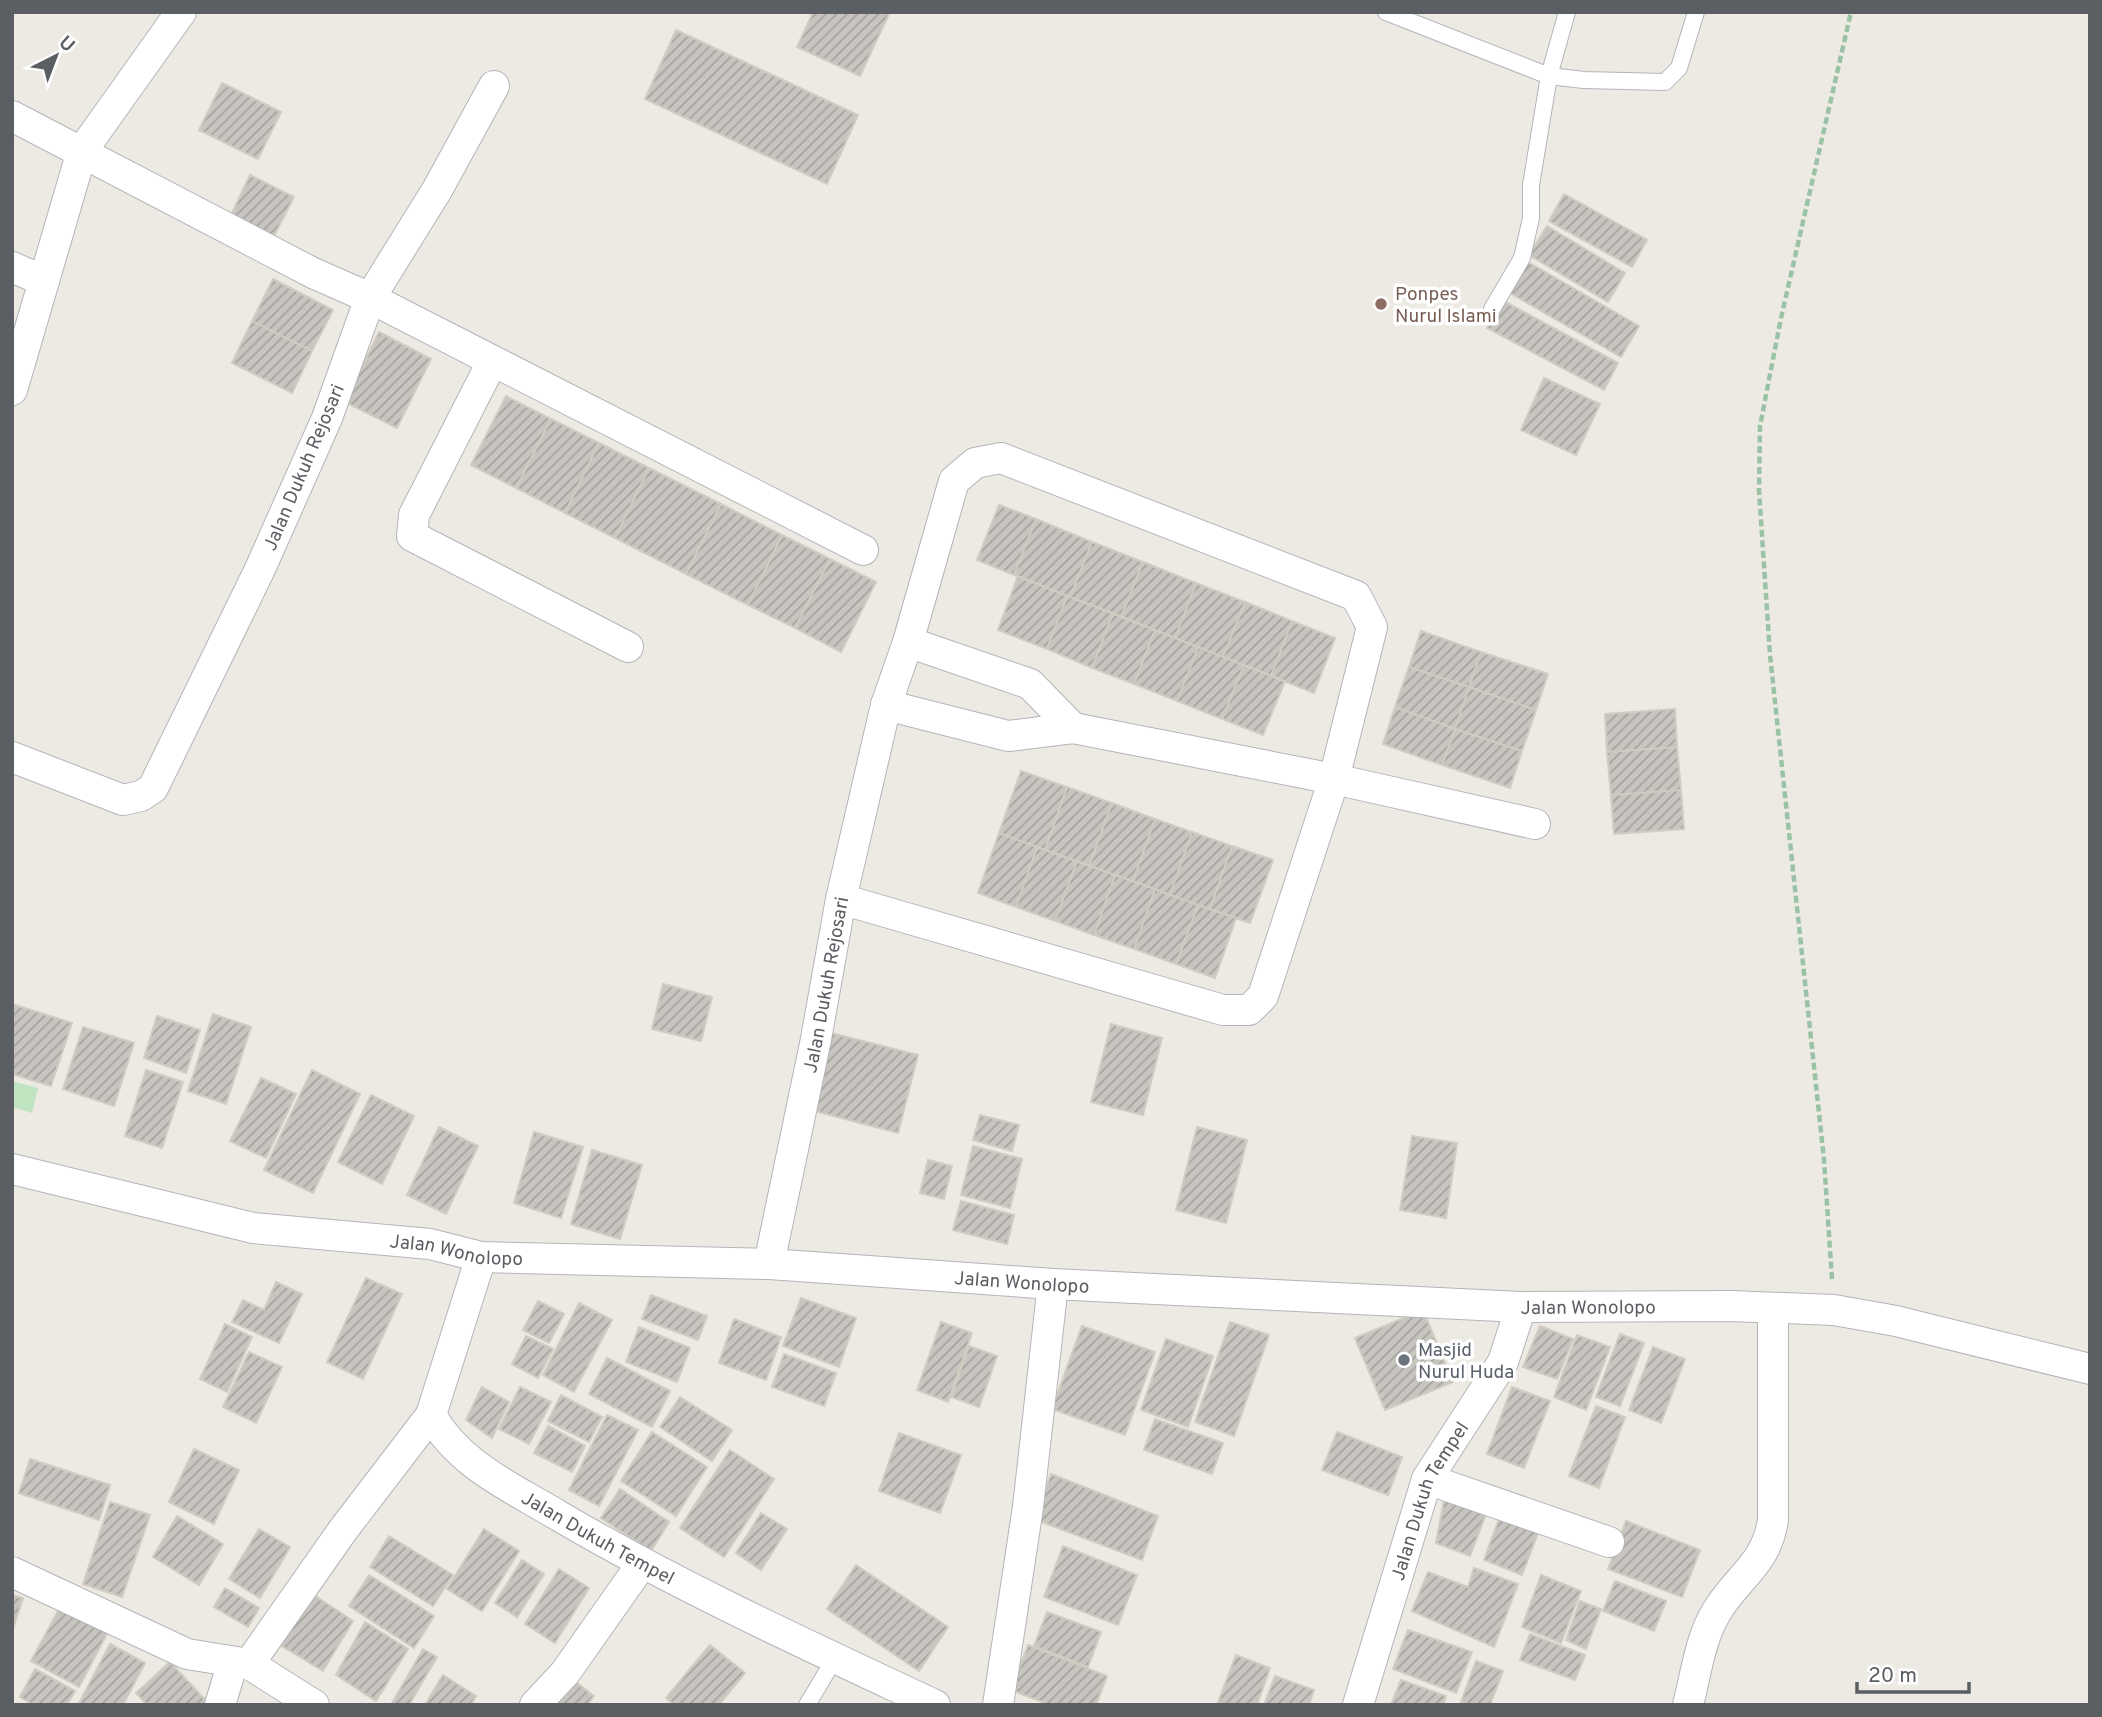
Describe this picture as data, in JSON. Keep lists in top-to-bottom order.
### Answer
{
  "streets": {
    "street": ["Jalan Dukuh Rejosari", "Jalan Wonolopo", "Jalan Dukuh Tempel"]
  },
  "crossings": [
    ["Jalan Dukuh Rejosari", "Jalan Wonolopo"],
    ["Jalan Wonolopo", "Jalan Dukuh Tempel"]
  ],
  "places": ["Ponpes Nurul Islami", "Masjid Nurul Huda"],
  "scale_bar": "20 m",
  "north": "top right"
}
